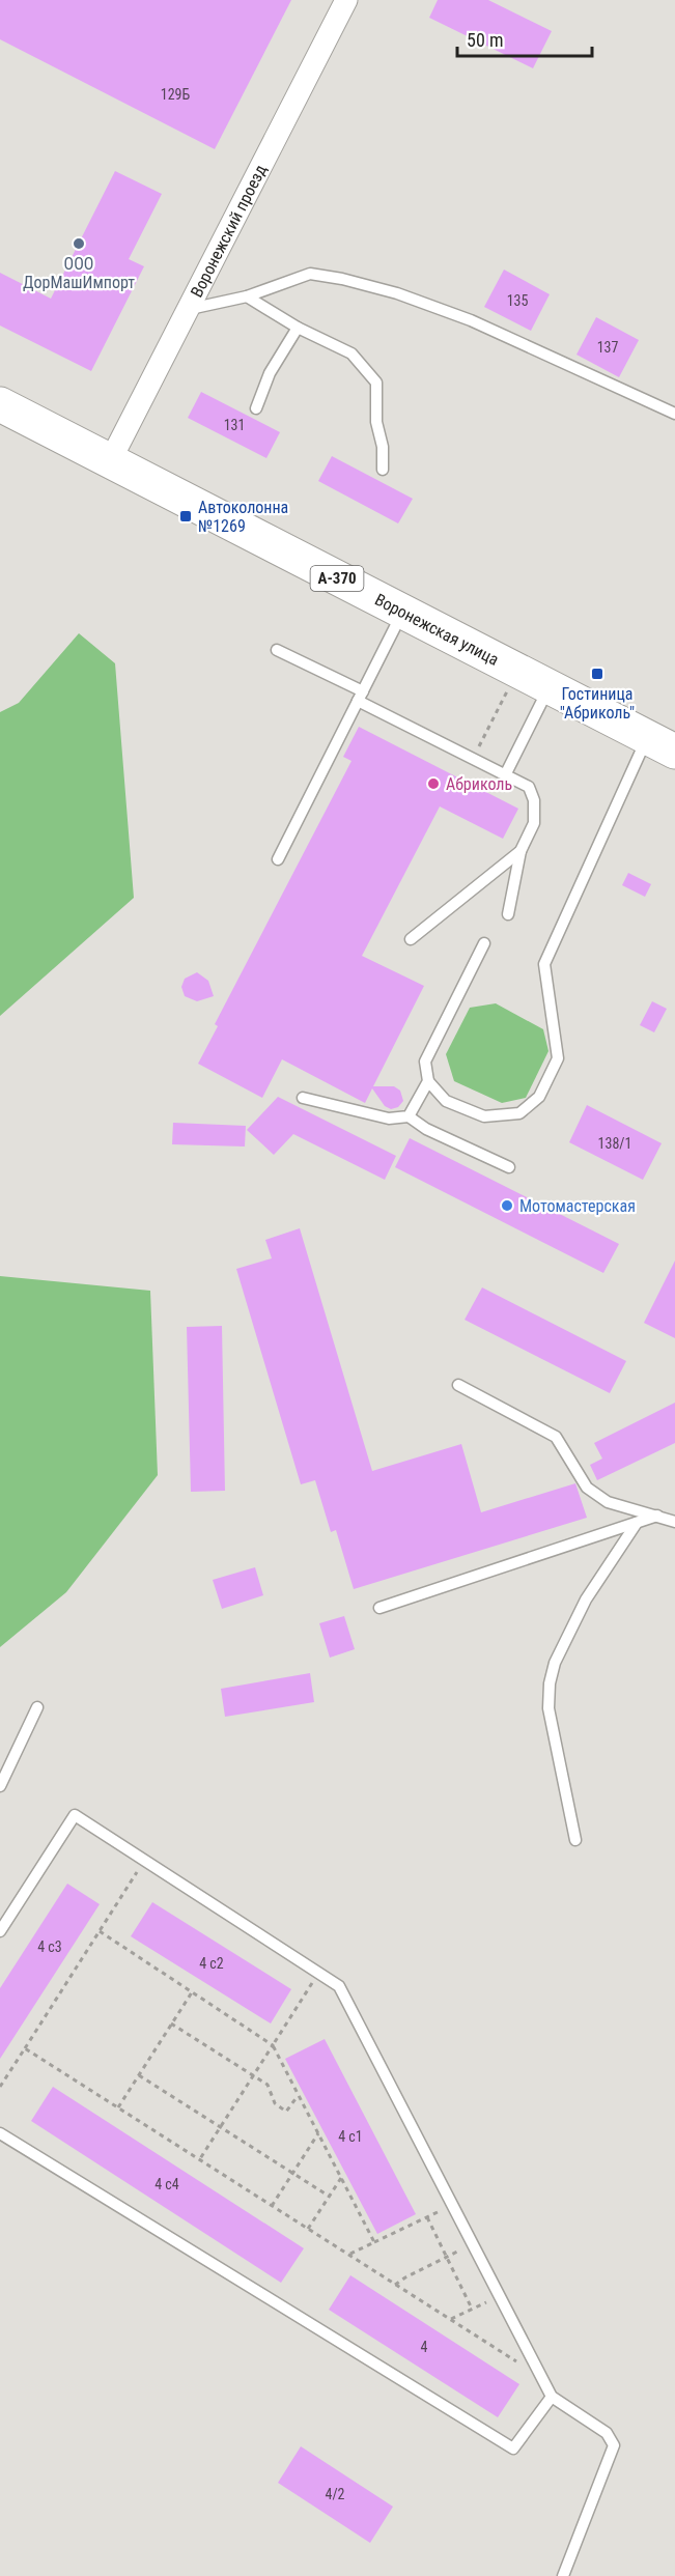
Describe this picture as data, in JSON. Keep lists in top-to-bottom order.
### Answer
{
  "streets": {
    "highway": ["А-370", "Воронежская улица"],
    "street": ["Воронежский проезд"]
  },
  "crossings": [
    ["Воронежский проезд", "Воронежская улица"]
  ],
  "places": {
    "other": ["ООО ДорМашИмпорт", "Абриколь", "Мотомастерская"],
    "transit": ["Автоколонна №1269", "Гостиница \"Абриколь\""]
  },
  "house_numbers": [
    "129Б",
    "135",
    "137",
    "131",
    "138/1",
    "4 с3",
    "4 с2",
    "4 с1",
    "4 с4",
    "4",
    "4/2"
  ],
  "scale_bar": "50 m"
}
